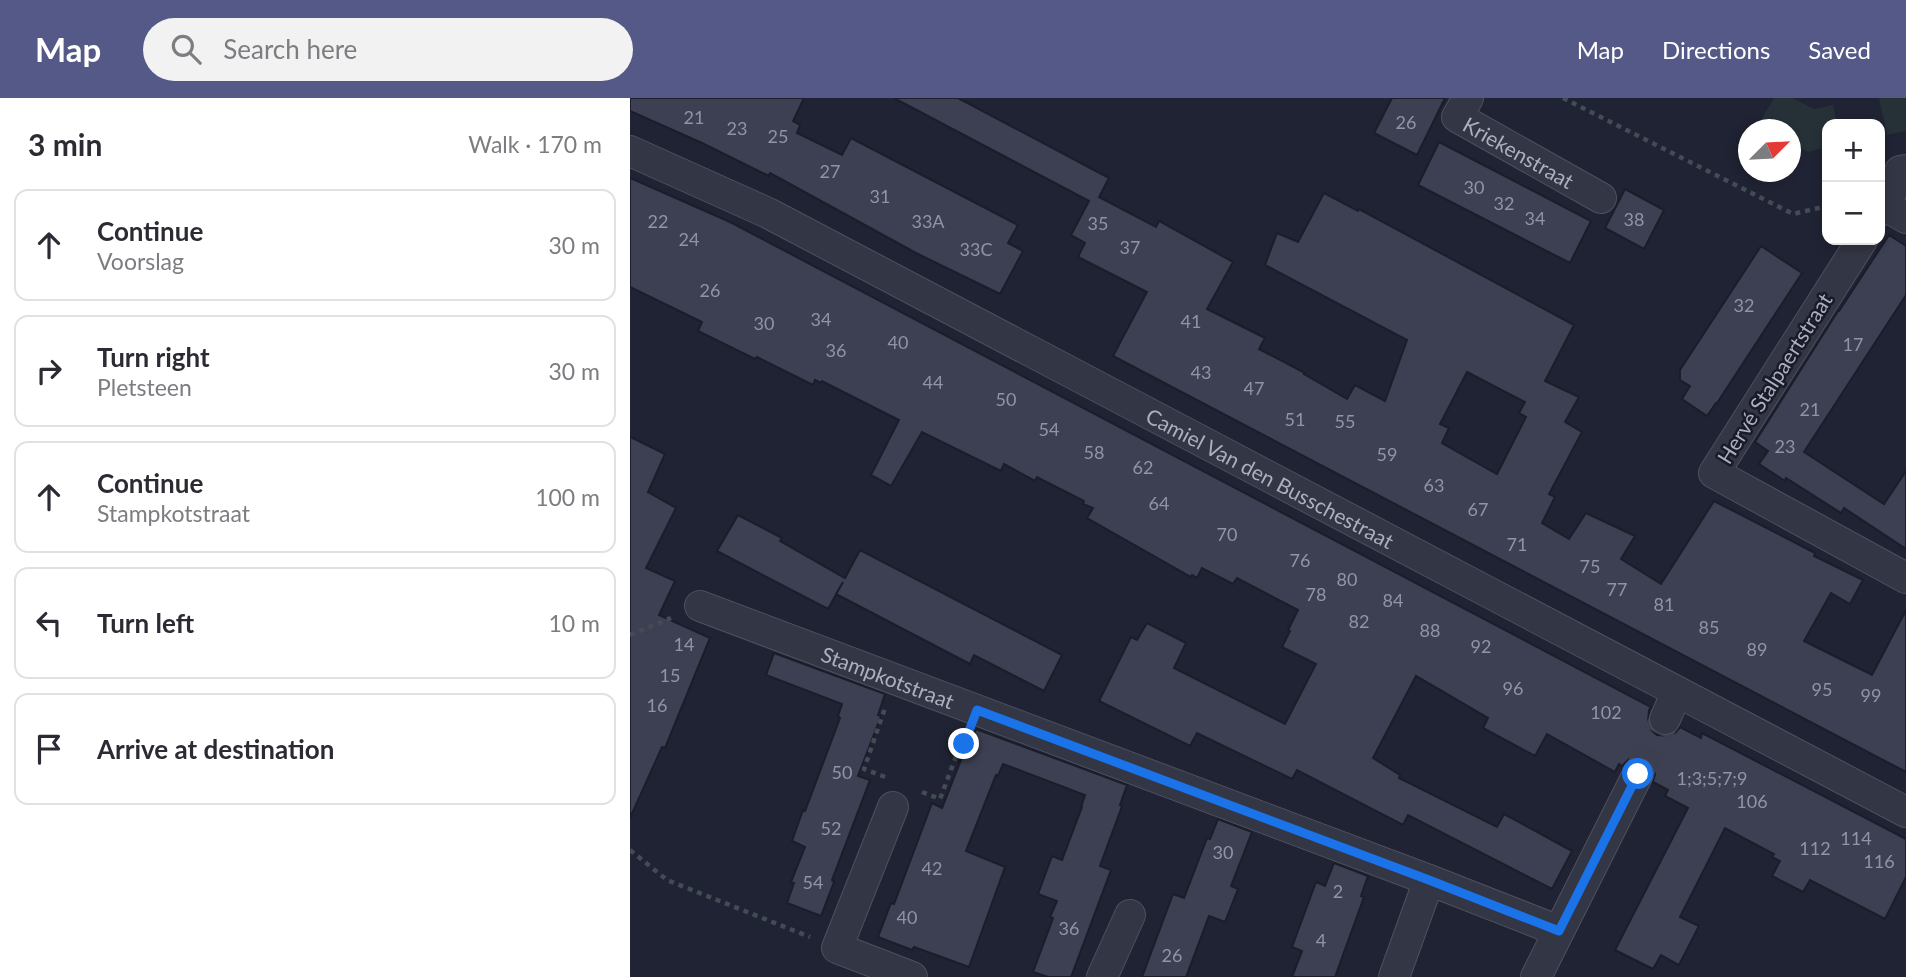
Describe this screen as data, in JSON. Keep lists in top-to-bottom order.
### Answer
{
  "streets": {
    "street": [
      "Kriekenstraat",
      "Hervé Stalpaertstraat",
      "Camiel Van den Busschestraat",
      "Stampkotstraat"
    ]
  },
  "house_numbers": [
    "21",
    "26",
    "23",
    "25",
    "27",
    "30",
    "31",
    "32",
    "34",
    "38",
    "22",
    "33A",
    "35",
    "24",
    "37",
    "33C",
    "26",
    "32",
    "34",
    "41",
    "30",
    "40",
    "17",
    "36",
    "43",
    "44",
    "47",
    "50",
    "21",
    "51",
    "55",
    "54",
    "23",
    "58",
    "59",
    "62",
    "63",
    "64",
    "67",
    "70",
    "71",
    "76",
    "75",
    "80",
    "77",
    "78",
    "84",
    "81",
    "82",
    "85",
    "88",
    "14",
    "92",
    "89",
    "15",
    "96",
    "95",
    "99",
    "16",
    "102",
    "50",
    "1;3;5;7;9",
    "106",
    "52",
    "114",
    "112",
    "30",
    "116",
    "42",
    "54",
    "2",
    "40",
    "36",
    "4",
    "26"
  ],
  "north": "top right",
  "page": {
    "header": "Map",
    "search": "Search here",
    "nav": ["Map", "Directions", "Saved"],
    "heading": ["3 min", "Walk · 170 m"],
    "map_buttons": ["+", "−"],
    "list": [
      ["Continue", "Voorslag", "30 m"],
      ["Turn right", "Pletsteen", "30 m"],
      ["Continue", "Stampkotstraat", "100 m"],
      ["Turn left", "10 m"],
      "Arrive at destination"
    ]
  }
}
